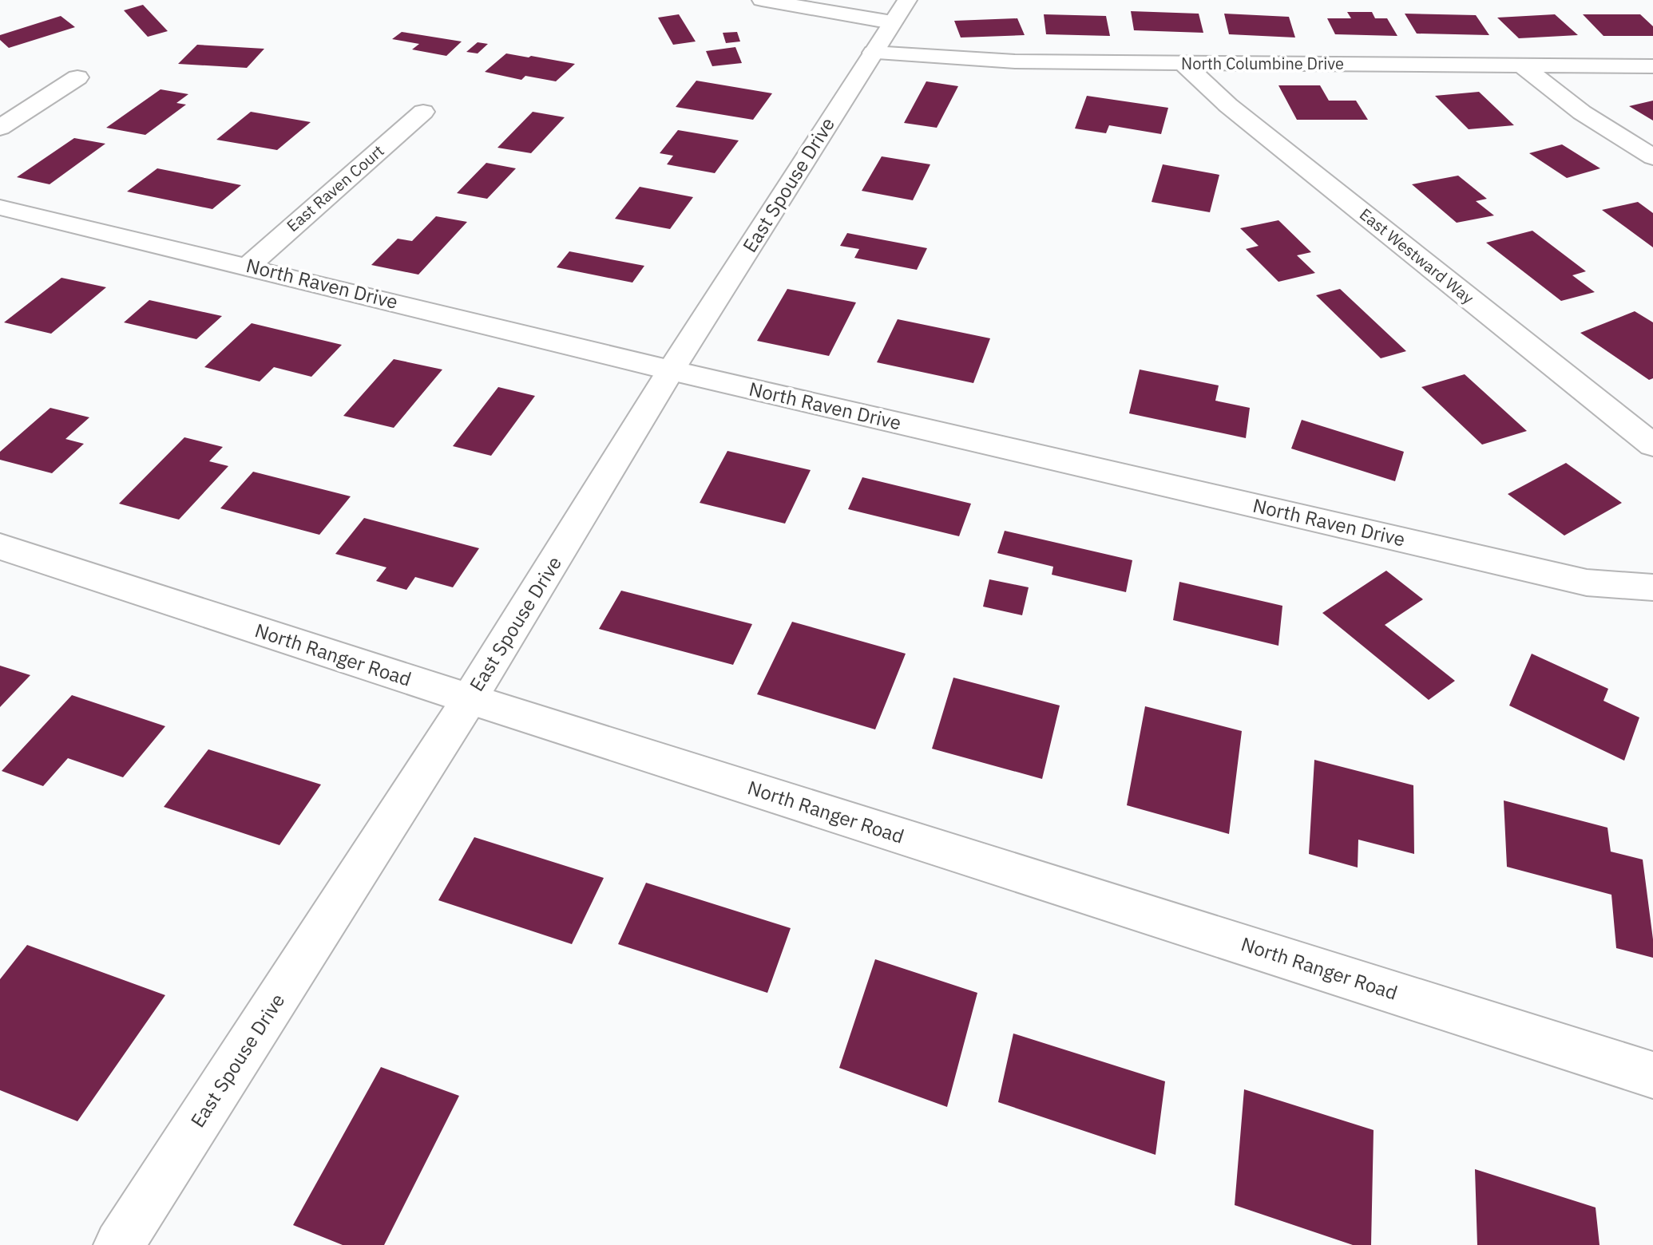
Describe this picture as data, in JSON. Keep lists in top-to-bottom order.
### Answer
{
  "streets": {
    "street": [
      "North Columbine Drive",
      "East Spouse Drive",
      "East Raven Court",
      "East Westward Way",
      "North Raven Drive",
      "North Ranger Road"
    ]
  },
  "crossings": [
    ["North Columbine Drive", "East Spouse Drive"],
    ["North Columbine Drive", "East Westward Way"],
    ["East Spouse Drive", "North Raven Drive"],
    ["East Spouse Drive", "North Ranger Road"],
    ["East Raven Court", "North Raven Drive"]
  ]
}
